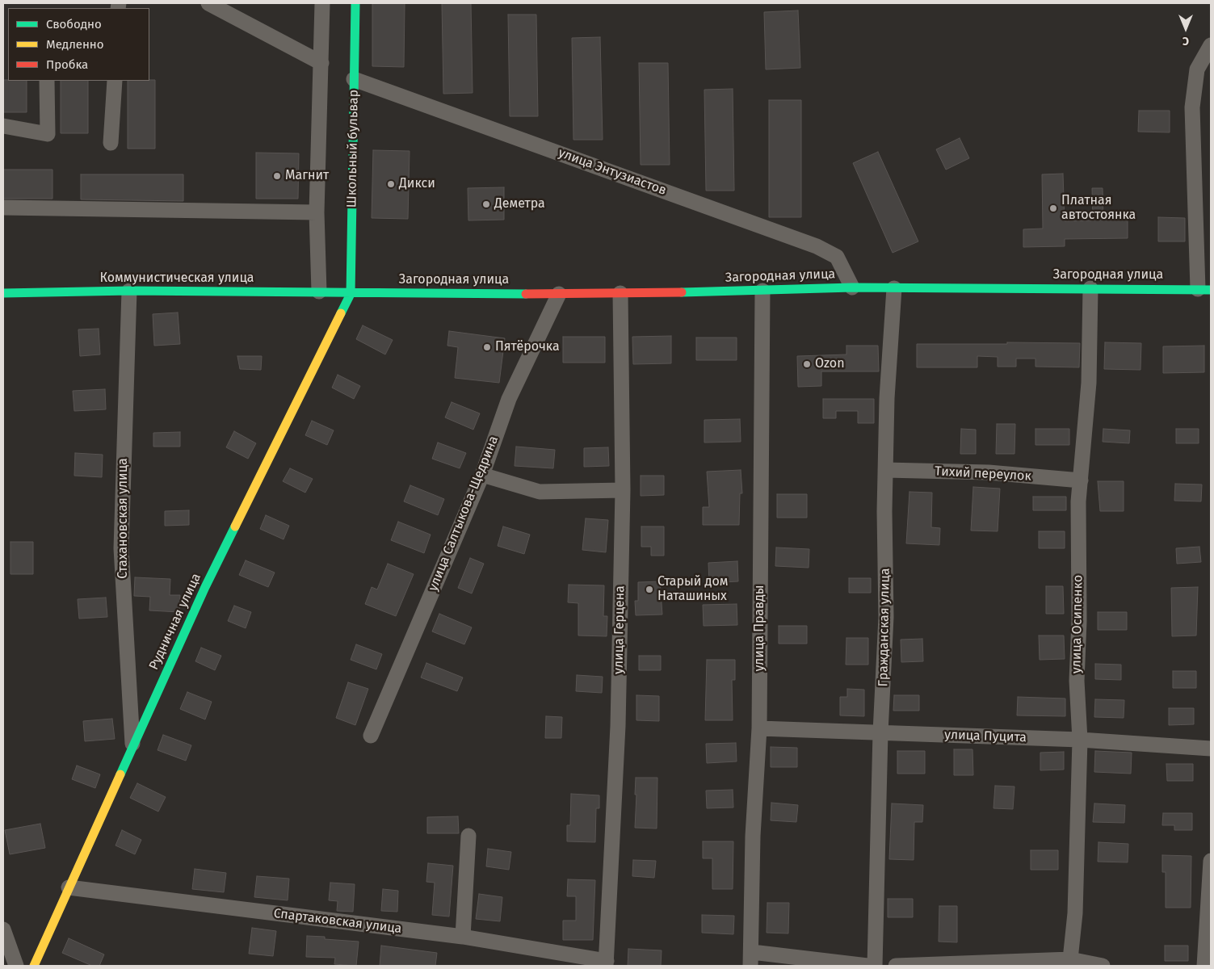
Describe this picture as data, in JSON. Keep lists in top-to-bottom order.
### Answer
{
  "streets": {
    "street": [
      "Школьный бульвар",
      "улица Энтузиастов",
      "Загородная улица",
      "Коммунистическая улица",
      "Тихий переулок",
      "улица Салтыкова-Щедрина",
      "Стахановская улица",
      "Рудничная улица",
      "улица Осипенко",
      "Гражданская улица",
      "улица Правды",
      "улица Герцена",
      "улица Пуцита",
      "Спартаковская улица"
    ]
  },
  "crossings": [
    ["Школьный бульвар", "улица Энтузиастов"],
    ["Школьный бульвар", "Загородная улица"],
    ["Школьный бульвар", "Коммунистическая улица"],
    ["Школьный бульвар", "Рудничная улица"],
    ["улица Энтузиастов", "Загородная улица"],
    ["Загородная улица", "Коммунистическая улица"],
    ["Загородная улица", "улица Салтыкова-Щедрина"],
    ["Загородная улица", "Рудничная улица"],
    ["Загородная улица", "улица Осипенко"],
    ["Загородная улица", "Гражданская улица"],
    ["Загородная улица", "улица Правды"],
    ["Загородная улица", "улица Герцена"],
    ["Коммунистическая улица", "Стахановская улица"],
    ["Коммунистическая улица", "Рудничная улица"],
    ["Тихий переулок", "улица Осипенко"],
    ["Тихий переулок", "Гражданская улица"],
    ["Стахановская улица", "Рудничная улица"],
    ["Рудничная улица", "Спартаковская улица"],
    ["улица Осипенко", "улица Пуцита"],
    ["Гражданская улица", "улица Пуцита"],
    ["улица Правды", "улица Пуцита"],
    ["улица Герцена", "Спартаковская улица"]
  ],
  "places": [
    "Магнит",
    "Дикси",
    "Деметра",
    "Платная автостоянка",
    "Пятёрочка",
    "Ozon",
    "Старый дом Наташиных"
  ],
  "legend": ["Свободно", "Медленно", "Пробка"],
  "north": "bottom"
}
